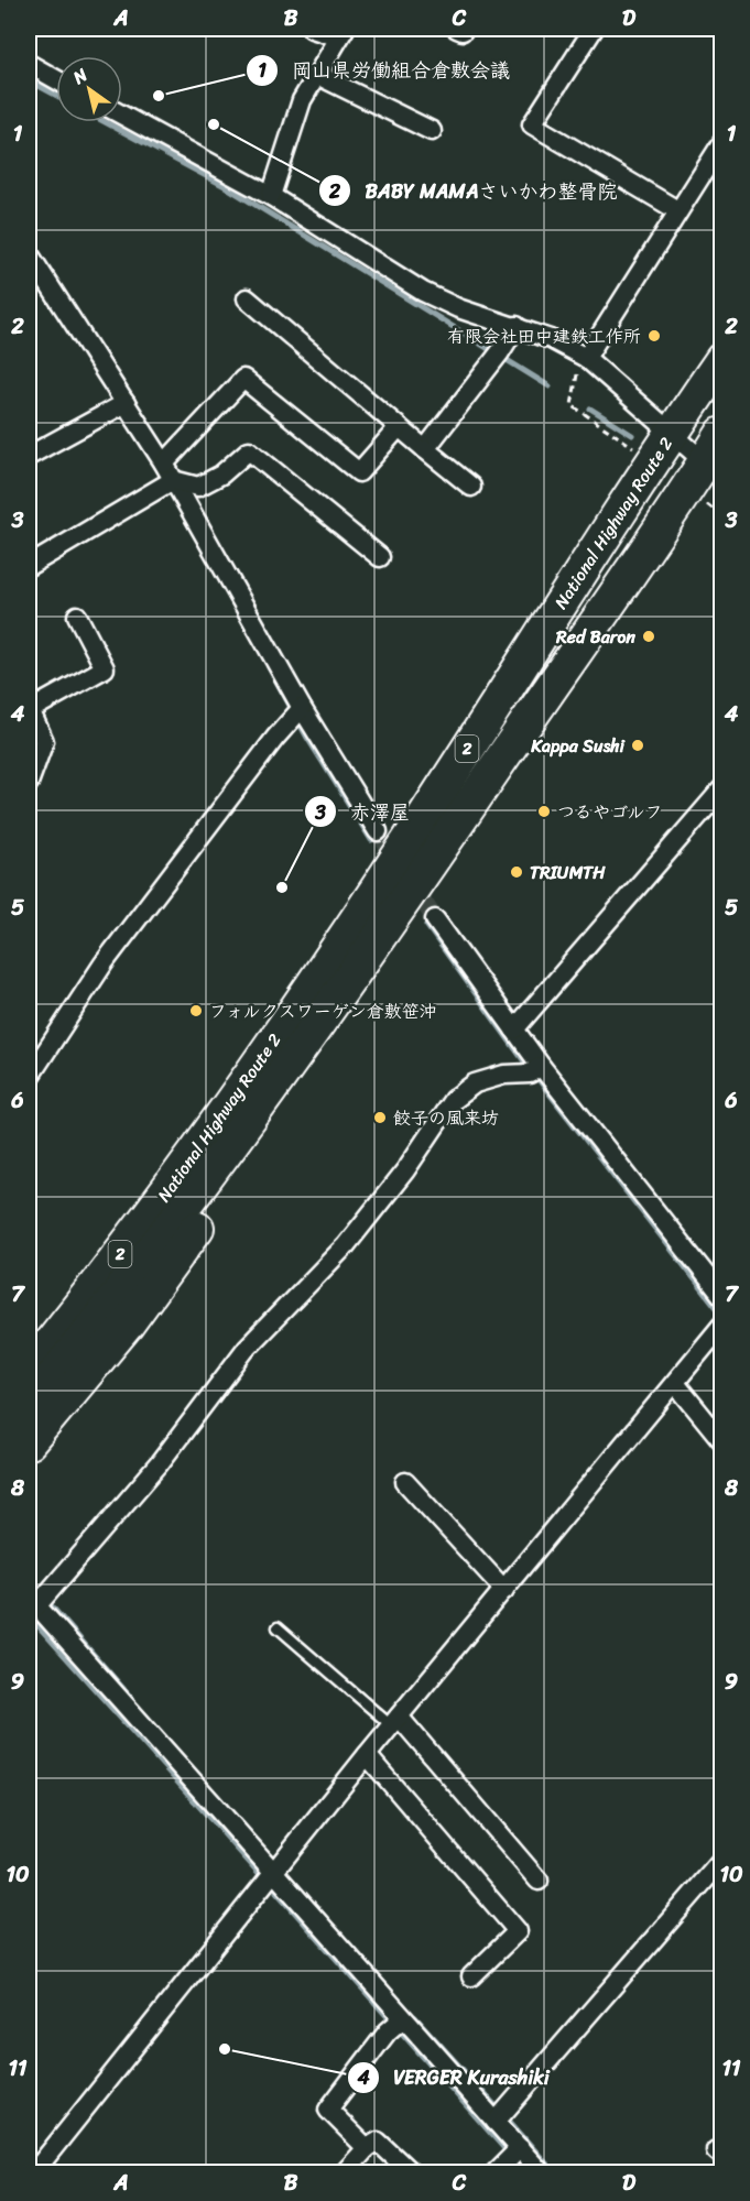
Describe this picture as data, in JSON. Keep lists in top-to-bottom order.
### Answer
{
  "streets": {
    "highway": ["National Highway Route 2", "2"]
  },
  "places": [
    "岡山県労働組合倉敷会議",
    "BABY MAMAさいかわ整骨院",
    "有限会社田中建鉄工作所",
    "Red Baron",
    "Kappa Sushi",
    "つるやゴルフ",
    "TRIUMTH",
    "赤澤屋",
    "フォルクスワーゲン倉敷笹沖",
    "餃子の風来坊",
    "VERGER Kurashiki"
  ],
  "north": "top left",
  "grid": {
    "columns": [
      "A",
      "B",
      "C",
      "D"
    ],
    "rows": [
      "1",
      "2",
      "3",
      "4",
      "5",
      "6",
      "7",
      "8",
      "9",
      "10",
      "11"
    ]
  }
}
